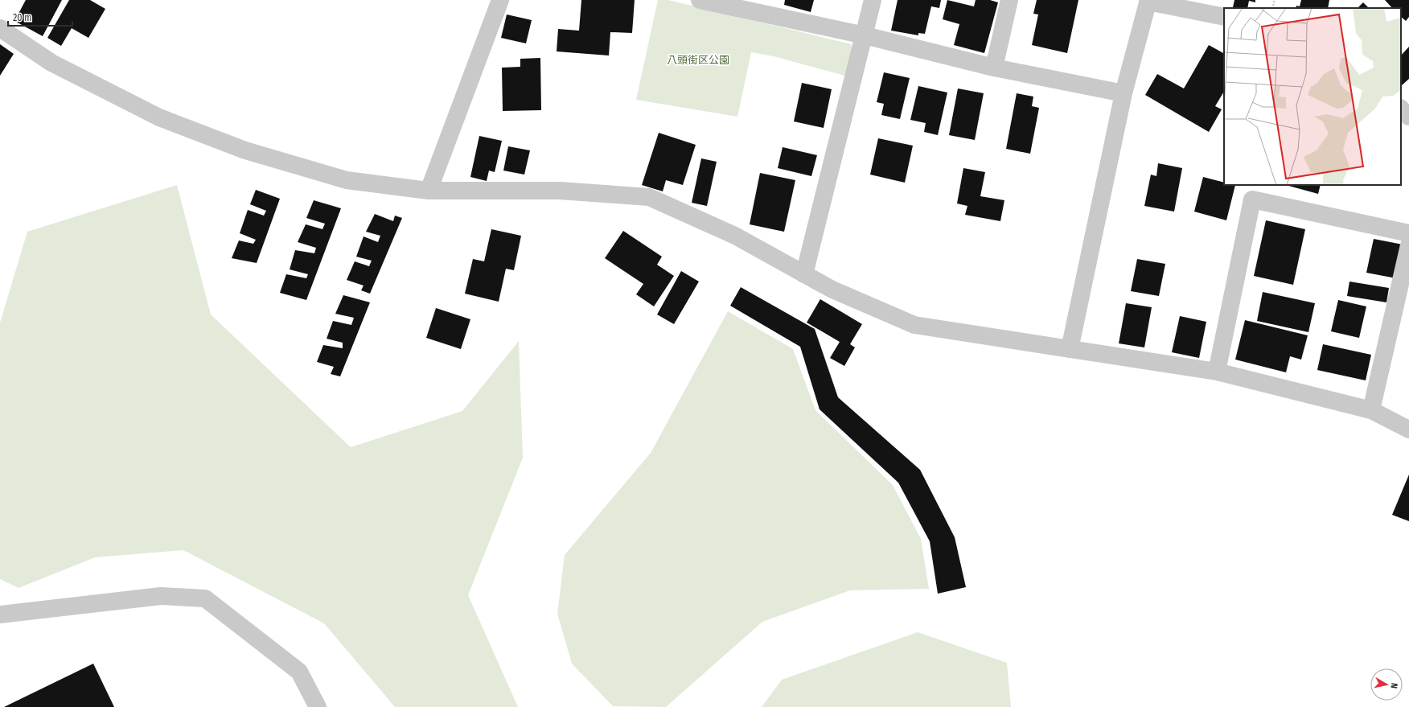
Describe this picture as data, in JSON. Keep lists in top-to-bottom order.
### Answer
{
  "parks": ["八頭街区公園"],
  "scale_bar": "20 m",
  "north": "right"
}
